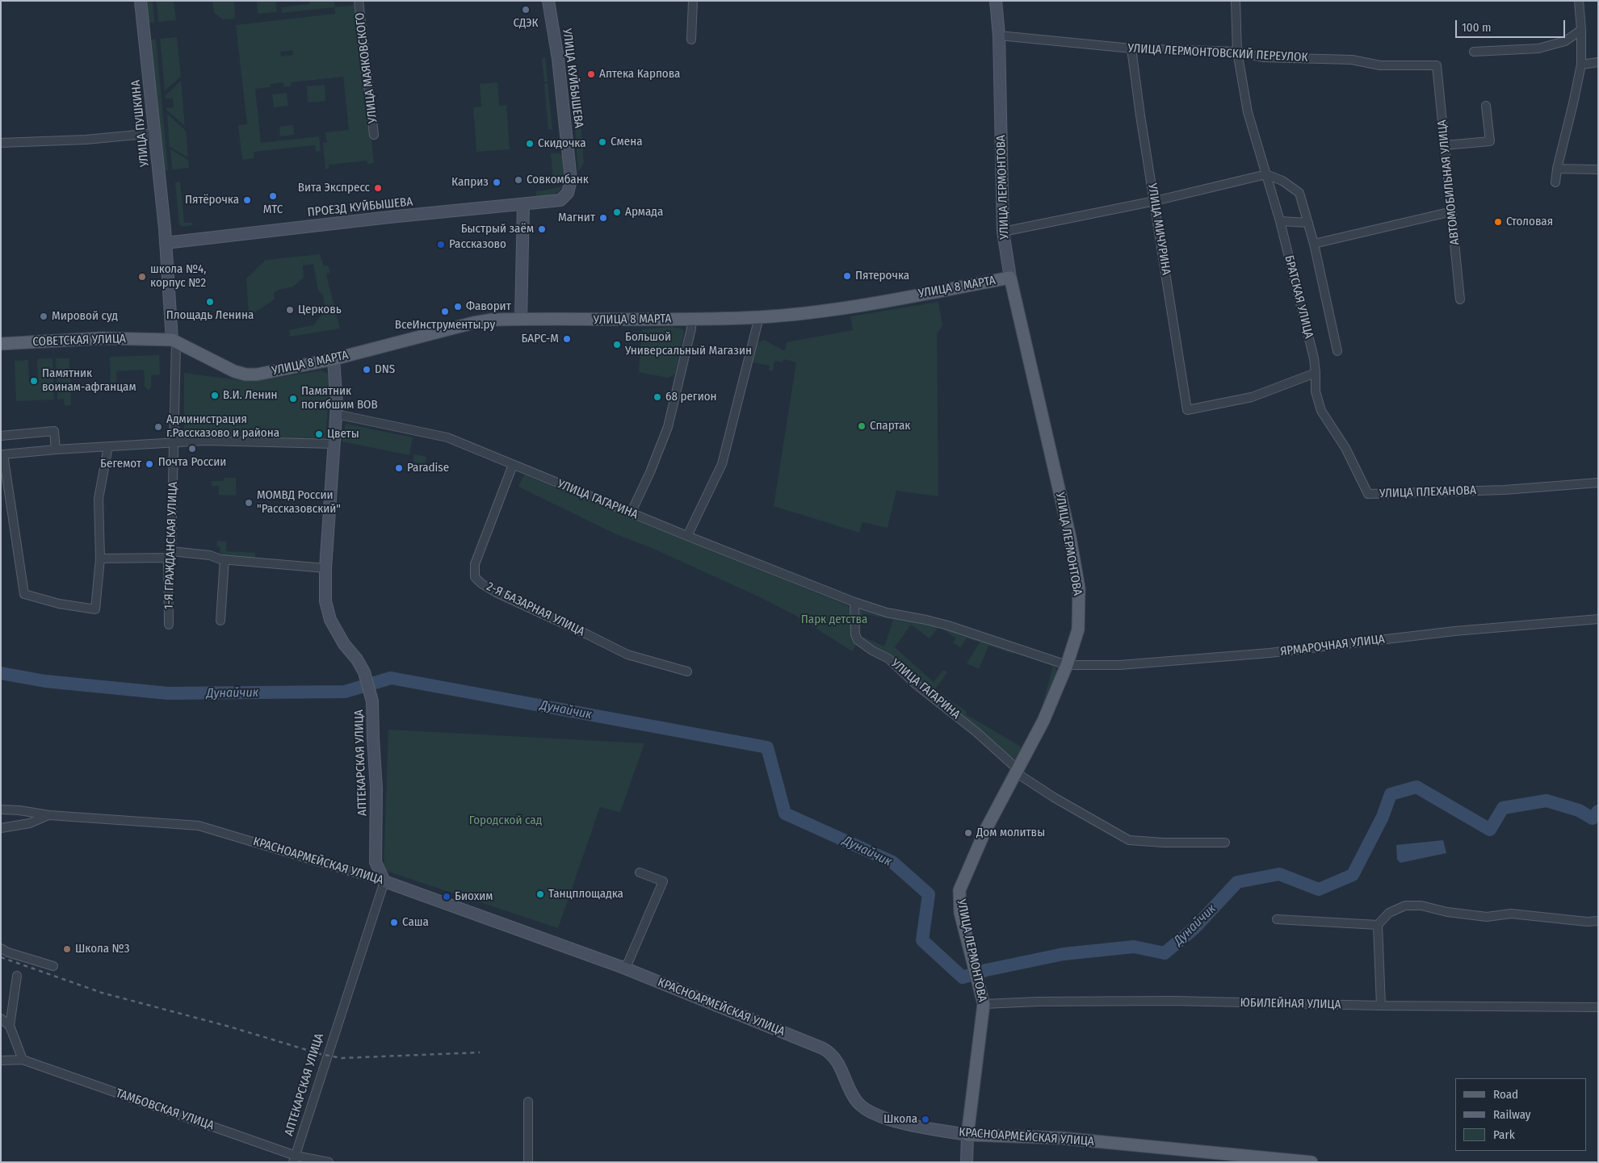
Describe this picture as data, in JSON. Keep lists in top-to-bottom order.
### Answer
{
  "streets": {
    "main road": [
      "УЛИЦА ЛЕРМОНТОВА",
      "УЛИЦА 8 МАРТА",
      "СОВЕТСКАЯ УЛИЦА",
      "КРАСНОАРМЕЙСКАЯ УЛИЦА"
    ],
    "street": [
      "УЛИЦА ЛЕРМОНТОВСКИЙ ПЕРЕУЛОК",
      "УЛИЦА МАЯКОВСКОГО",
      "УЛИЦА КУЙБЫШЕВА",
      "УЛИЦА ПУШКИНА",
      "АВТОМОБИЛЬНАЯ УЛИЦА",
      "ПРОЕЗД КУЙБЫШЕВА",
      "УЛИЦА МИЧУРИНА",
      "БРАТСКАЯ УЛИЦА",
      "УЛИЦА ПЛЕХАНОВА",
      "УЛИЦА ГАГАРИНА",
      "1-Я ГРАЖДАНСКАЯ УЛИЦА",
      "2-Я БАЗАРНАЯ УЛИЦА",
      "ЯРМАРОЧНАЯ УЛИЦА",
      "АПТЕКАРСКАЯ УЛИЦА",
      "ЮБИЛЕЙНАЯ УЛИЦА",
      "ТАМБОВСКАЯ УЛИЦА"
    ]
  },
  "crossings": [
    ["УЛИЦА ЛЕРМОНТОВСКИЙ ПЕРЕУЛОК", "АВТОМОБИЛЬНАЯ УЛИЦА"],
    ["УЛИЦА ЛЕРМОНТОВСКИЙ ПЕРЕУЛОК", "УЛИЦА ЛЕРМОНТОВА"],
    ["УЛИЦА ЛЕРМОНТОВСКИЙ ПЕРЕУЛОК", "УЛИЦА МИЧУРИНА"],
    ["УЛИЦА ЛЕРМОНТОВСКИЙ ПЕРЕУЛОК", "БРАТСКАЯ УЛИЦА"],
    ["УЛИЦА КУЙБЫШЕВА", "ПРОЕЗД КУЙБЫШЕВА"],
    ["УЛИЦА ПУШКИНА", "ПРОЕЗД КУЙБЫШЕВА"],
    ["УЛИЦА ЛЕРМОНТОВА", "УЛИЦА 8 МАРТА"],
    ["УЛИЦА ЛЕРМОНТОВА", "УЛИЦА ГАГАРИНА"],
    ["УЛИЦА ЛЕРМОНТОВА", "ЯРМАРОЧНАЯ УЛИЦА"],
    ["УЛИЦА ЛЕРМОНТОВА", "КРАСНОАРМЕЙСКАЯ УЛИЦА"],
    ["УЛИЦА ЛЕРМОНТОВА", "ЮБИЛЕЙНАЯ УЛИЦА"],
    ["УЛИЦА МИЧУРИНА", "БРАТСКАЯ УЛИЦА"],
    ["УЛИЦА МИЧУРИНА", "УЛИЦА ПЛЕХАНОВА"],
    ["УЛИЦА 8 МАРТА", "СОВЕТСКАЯ УЛИЦА"],
    ["УЛИЦА 8 МАРТА", "1-Я ГРАЖДАНСКАЯ УЛИЦА"],
    ["УЛИЦА 8 МАРТА", "АПТЕКАРСКАЯ УЛИЦА"],
    ["БРАТСКАЯ УЛИЦА", "УЛИЦА ПЛЕХАНОВА"],
    ["СОВЕТСКАЯ УЛИЦА", "1-Я ГРАЖДАНСКАЯ УЛИЦА"],
    ["УЛИЦА ГАГАРИНА", "2-Я БАЗАРНАЯ УЛИЦА"],
    ["УЛИЦА ГАГАРИНА", "ЯРМАРОЧНАЯ УЛИЦА"],
    ["УЛИЦА ГАГАРИНА", "АПТЕКАРСКАЯ УЛИЦА"],
    ["АПТЕКАРСКАЯ УЛИЦА", "КРАСНОАРМЕЙСКАЯ УЛИЦА"],
    ["АПТЕКАРСКАЯ УЛИЦА", "ТАМБОВСКАЯ УЛИЦА"]
  ],
  "water": ["Дунайчик"],
  "parks": ["Парк детства", "Городской сад"],
  "places": [
    "СДЭК",
    "Аптека Карпова",
    "Смена",
    "Скидочка",
    "Совкомбанк",
    "Каприз",
    "Вита Экспресс",
    "МТС",
    "Пятёрочка",
    "Армада",
    "Магнит",
    "Столовая",
    "Быстрый заём",
    "Рассказово",
    "Пятерочка",
    "школа №4, корпус №2",
    "Площадь Ленина",
    "Фаворит",
    "Церковь",
    "ВсеИнструменты.ру",
    "Мировой суд",
    "БАРС-М",
    "Большой Универсальный Магазин",
    "DNS",
    "Памятник воинам-афганцам",
    "В.И. Ленин",
    "68 регион",
    "Памятник погибшим ВОВ",
    "Спартак",
    "Администрация г.Рассказово и района",
    "Цветы",
    "Почта России",
    "Бегемот",
    "Paradise",
    "МОМВД России \"Рассказовский\"",
    "Дом молитвы",
    "Танцплощадка",
    "Биохим",
    "Саша",
    "Школа №3",
    "Школа"
  ],
  "legend": ["Road", "Railway", "Park"],
  "scale_bar": "100 m"
}
